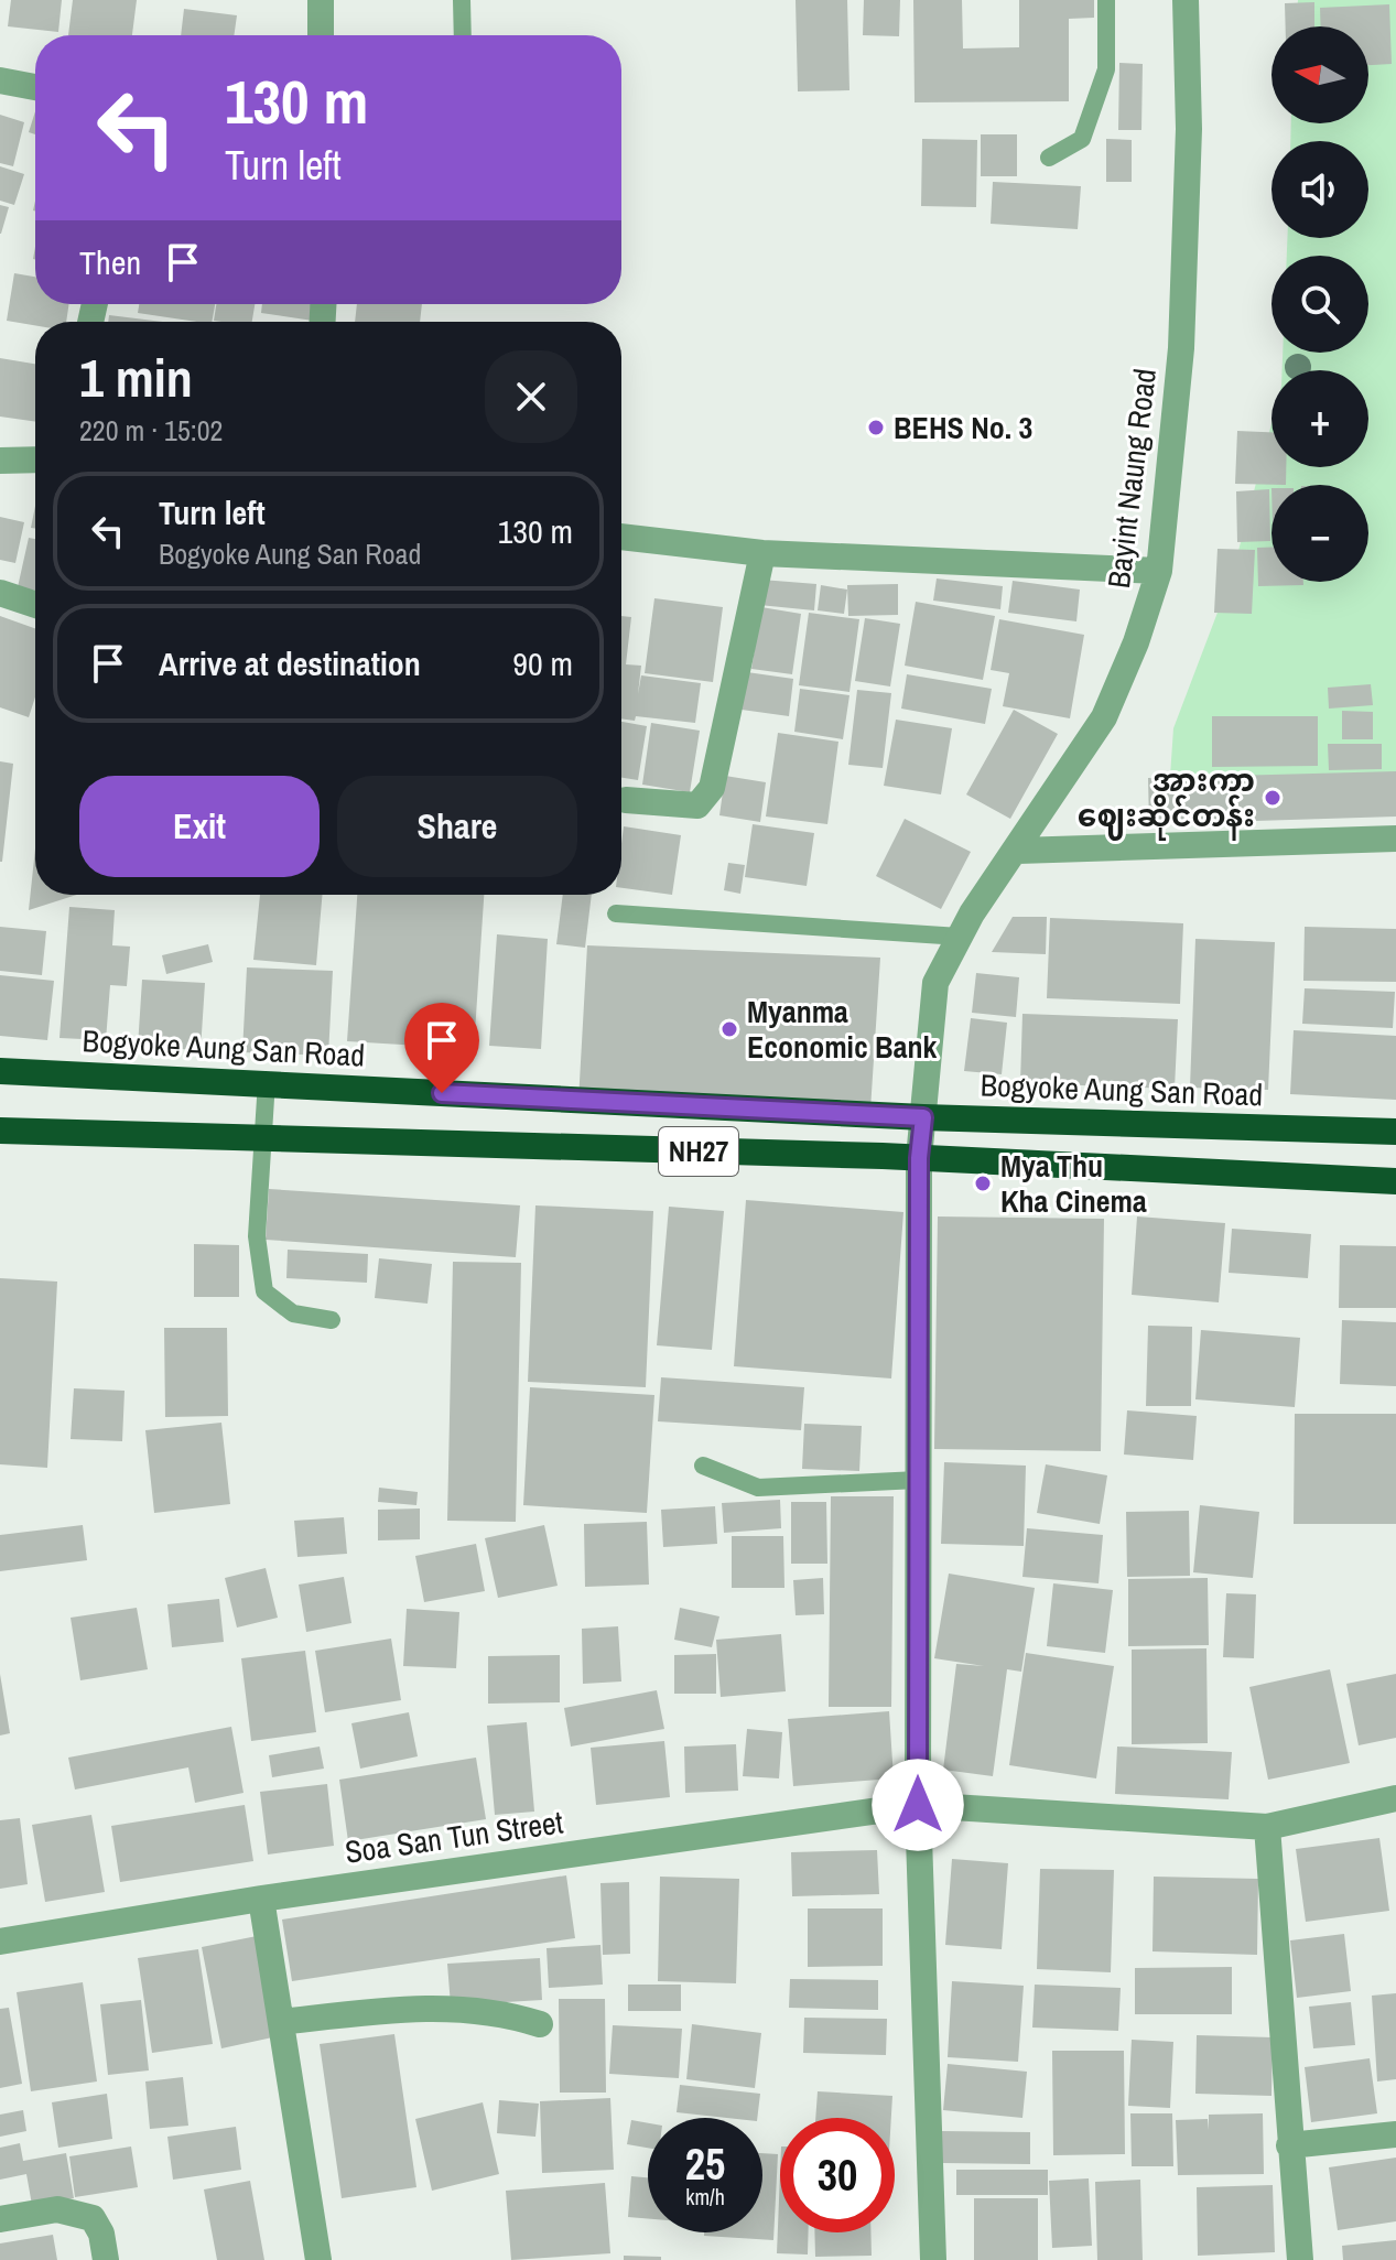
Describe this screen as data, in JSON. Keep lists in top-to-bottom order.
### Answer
{
  "streets": {
    "highway": ["Bogyoke Aung San Road", "NH27"],
    "street": ["Bayint Naung Road", "Soa San Tun Street"]
  },
  "crossings": [
    ["Bayint Naung Road", "Bogyoke Aung San Road"],
    ["Bayint Naung Road", "NH27"],
    ["Bayint Naung Road", "Soa San Tun Street"]
  ],
  "places": [
    "BEHS No. 3",
    "အားကာ ဈေးဆိုင်တန်း",
    "Myanma Economic Bank",
    "Mya Thu Kha Cinema"
  ],
  "north": "left",
  "page": {
    "map_buttons": ["+", "−"],
    "turn": ["130 m", "Turn left"],
    "then": "Then",
    "heading": ["1 min", "220 m · 15:02"],
    "list": [
      {
        "name": "Turn left",
        "note": "Bogyoke Aung San Road",
        "value": "130 m"
      },
      {
        "name": "Arrive at destination",
        "value": "90 m"
      }
    ],
    "buttons": ["Exit", "Share"],
    "speed": "25 km/h",
    "limit": "30"
  }
}
